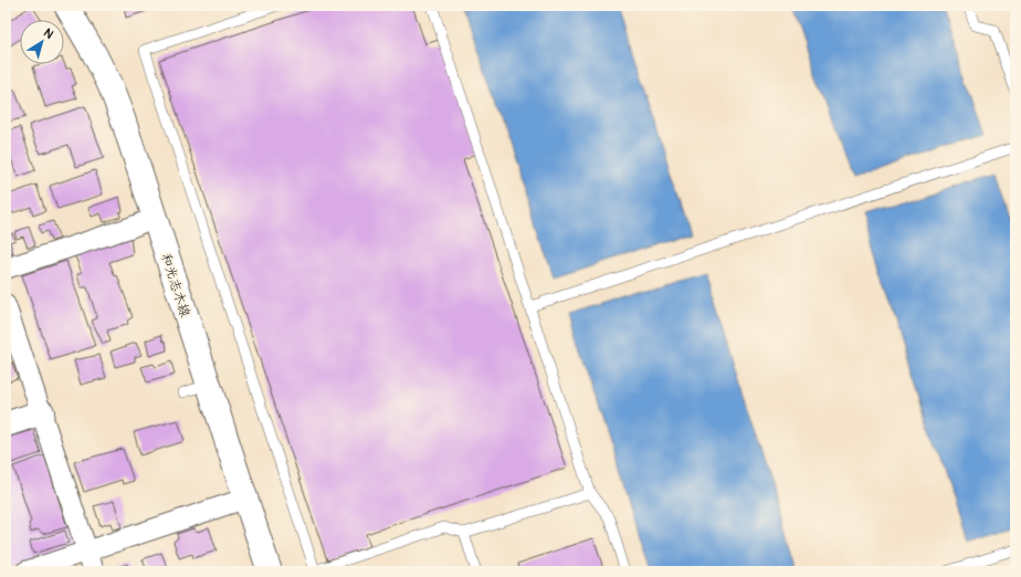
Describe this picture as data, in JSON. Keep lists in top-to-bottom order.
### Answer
{
  "streets": {
    "main road": ["和光志木線"]
  },
  "north": "top right"
}
